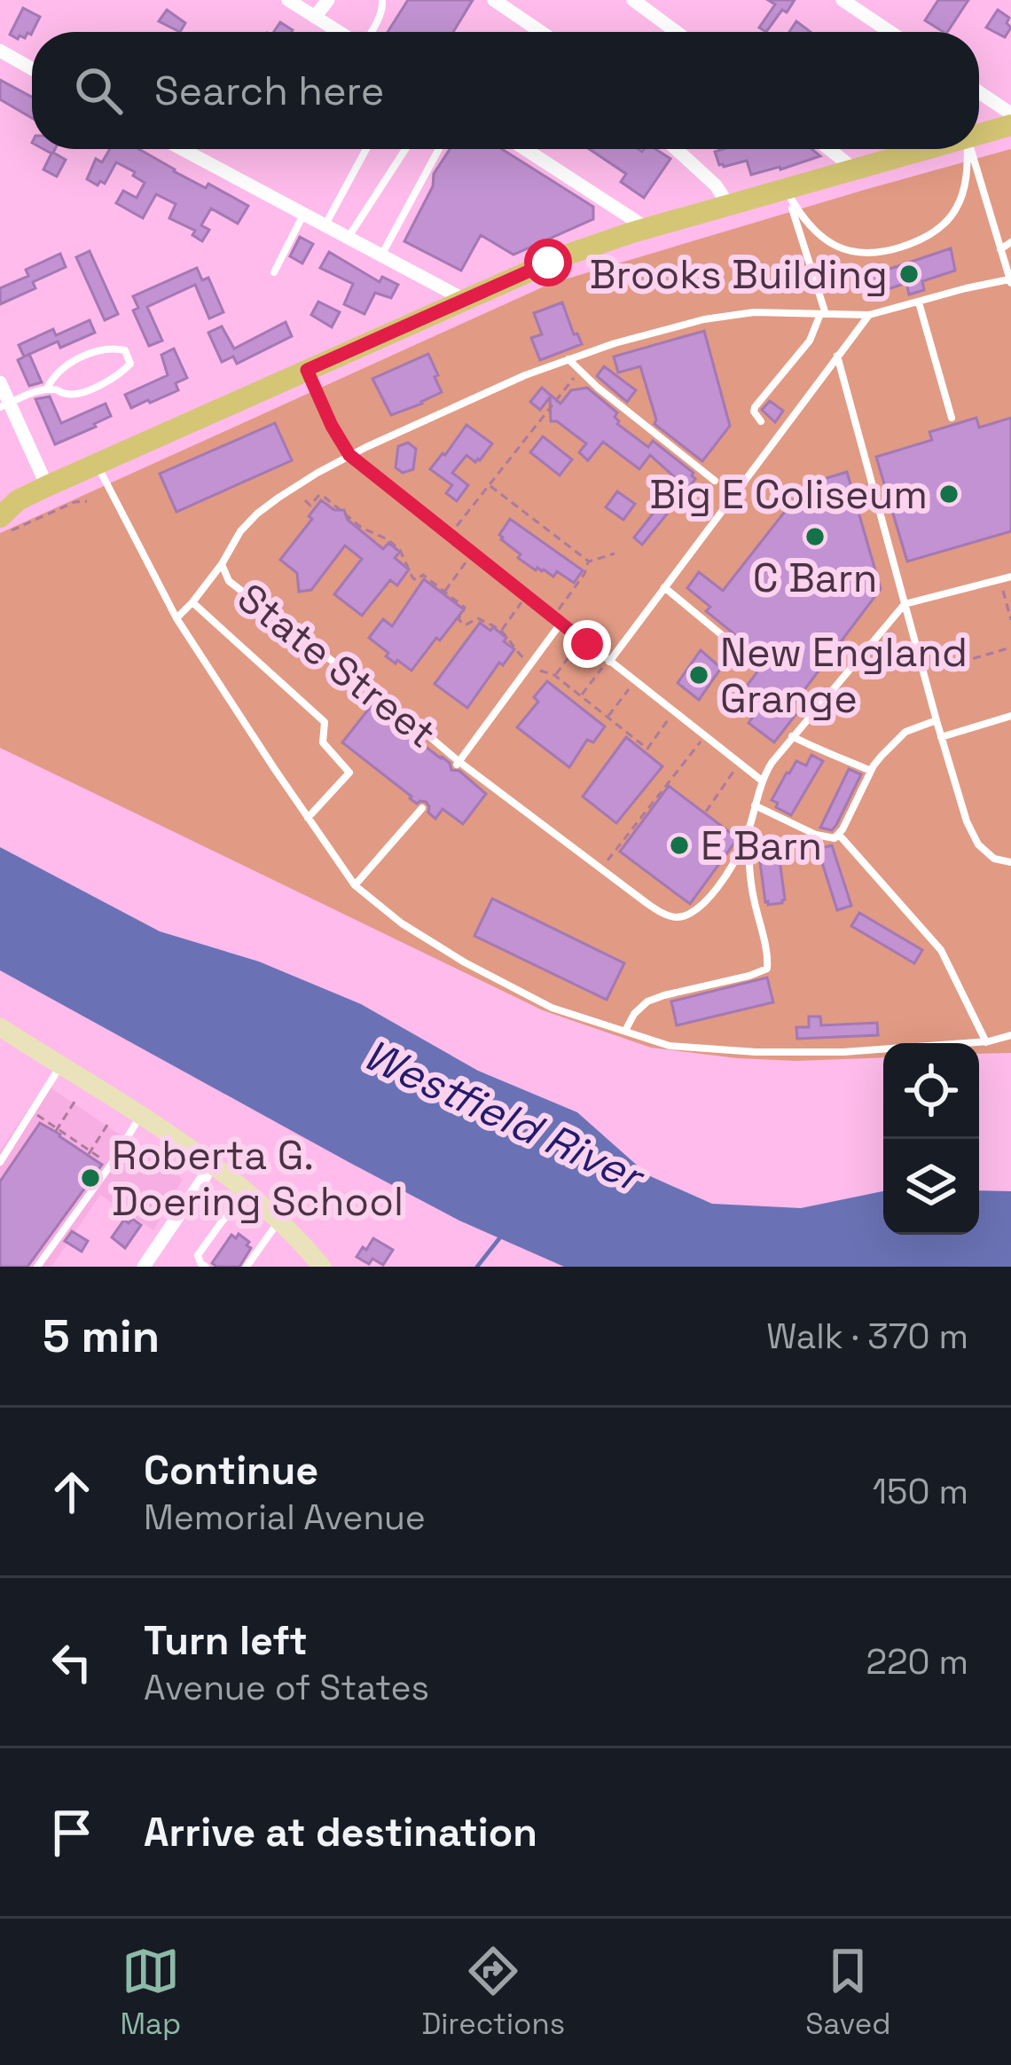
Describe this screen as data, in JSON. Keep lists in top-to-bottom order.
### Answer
{
  "streets": {
    "lane": ["State Street"]
  },
  "water": ["Westfield River"],
  "places": [
    "Brooks Building",
    "Big E Coliseum",
    "C Barn",
    "New England Grange",
    "E Barn",
    "Roberta G. Doering School"
  ],
  "page": {
    "search": "Search here",
    "heading": ["5 min", "Walk · 370 m"],
    "list": [
      ["Continue", "Memorial Avenue", "150 m"],
      ["Turn left", "Avenue of States", "220 m"],
      "Arrive at destination"
    ],
    "nav": ["Map", "Directions", "Saved"]
  }
}
